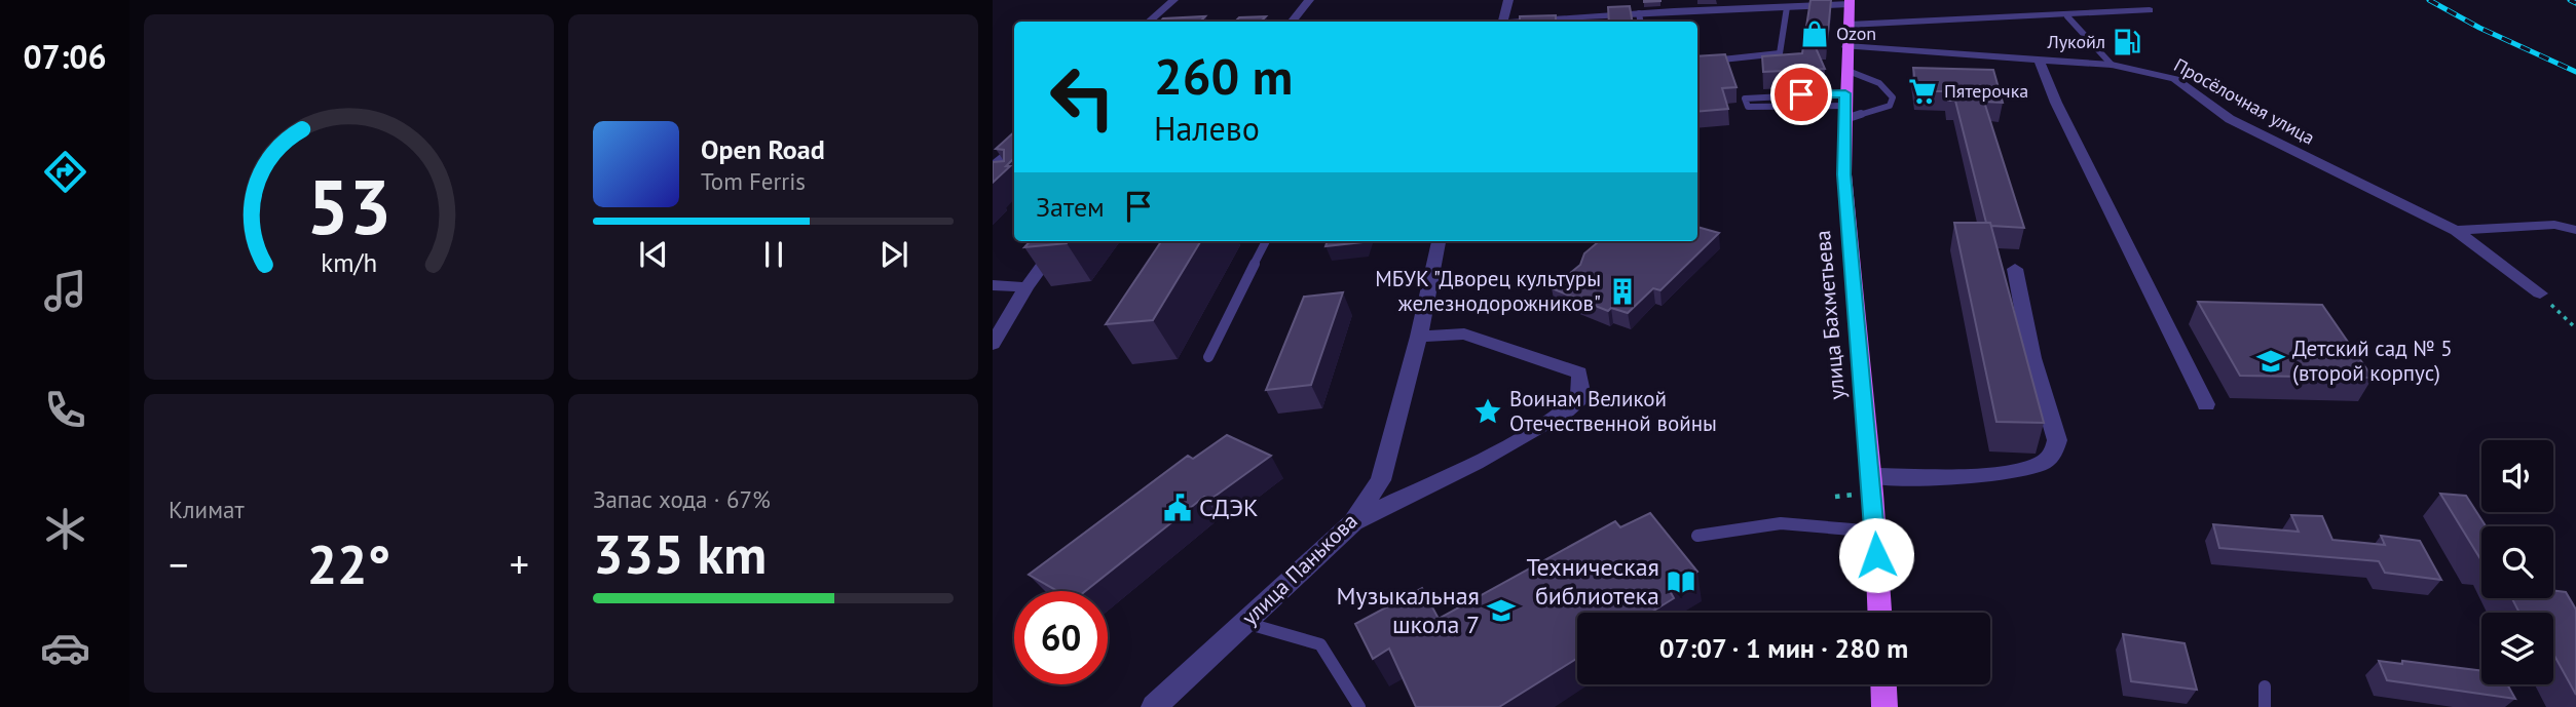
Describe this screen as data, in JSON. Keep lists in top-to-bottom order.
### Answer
{
  "streets": {
    "main road": ["улица Бахметьева"],
    "street": ["Просёлочная улица", "улица Панькова"]
  },
  "crossings": [
    ["Просёлочная улица", "улица Бахметьева"]
  ],
  "places": {
    "shop": ["Ozon"],
    "fuel station": ["Лукойл"],
    "supermarket": ["Пятерочка"],
    "building": ["МБУК \"Дворец культуры железнодорожников\""],
    "school or university": ["Детский сад № 5 (второй корпус)", "Музыкальная школа 7"],
    "place": ["Воинам Великой Отечественной войны"],
    "public building": ["СДЭК"],
    "library": ["Техническая библиотека"]
  },
  "page": {
    "tabs": "07:06",
    "turn": ["260 m", "Налево"],
    "song": ["Open Road", "Tom Ferris"],
    "then": "Затем",
    "tile": [
      "Климат",
      ["Запас хода · 67%", "335 km"]
    ],
    "heat": ["−", "22°", "+"],
    "limit": "60",
    "trip": "07:07 · 1 мин · 280 m",
    "gauge": ["53", "km/h"]
  }
}
